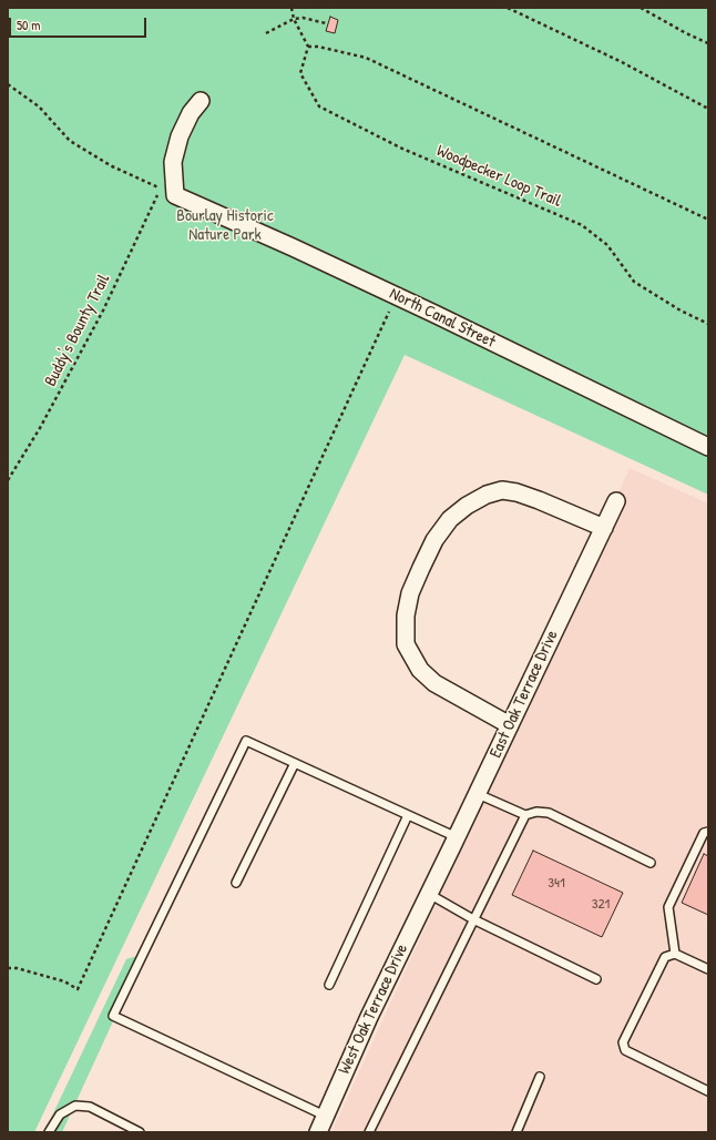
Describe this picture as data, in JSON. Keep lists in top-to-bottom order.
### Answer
{
  "streets": {
    "street": ["North Canal Street", "East Oak Terrace Drive", "West Oak Terrace Drive"],
    "path": ["Woodpecker Loop Trail", "Buddy's Bounty Trail"]
  },
  "crossings": [
    ["North Canal Street", "Buddy's Bounty Trail"],
    ["East Oak Terrace Drive", "West Oak Terrace Drive"]
  ],
  "parks": ["Bourlay Historic Nature Park"],
  "house_numbers": ["341", "321"],
  "scale_bar": "50 m"
}
